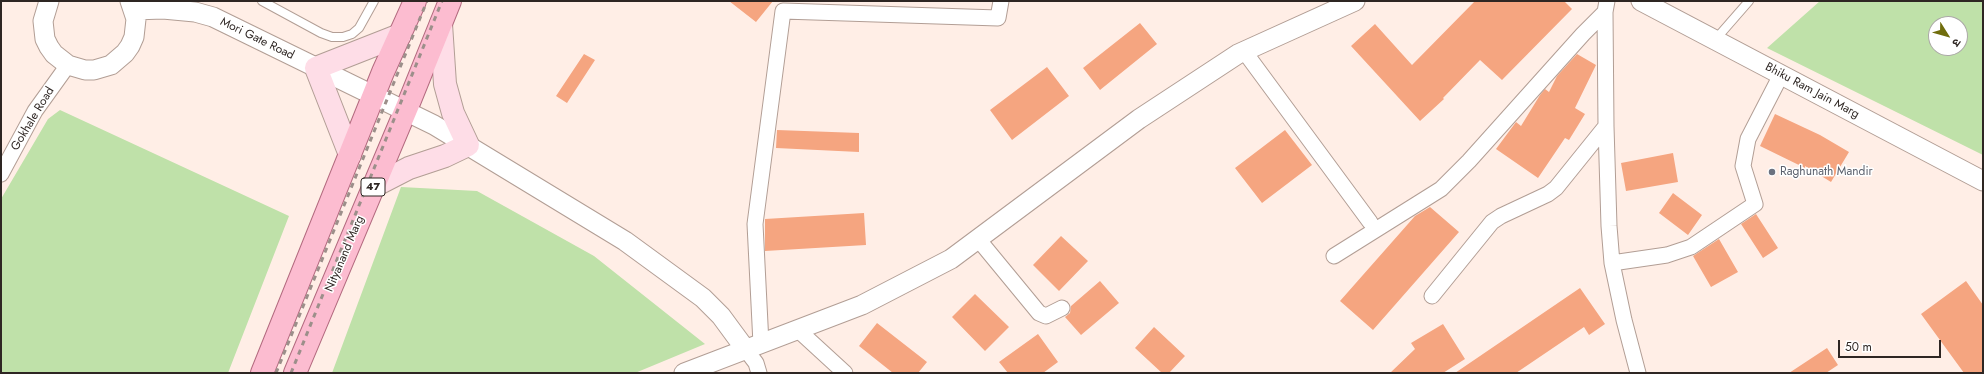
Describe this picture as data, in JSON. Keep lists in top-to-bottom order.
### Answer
{
  "streets": {
    "main road": ["47", "Nityanand Marg"],
    "street": ["Mori Gate Road", "Bhiku Ram Jain Marg", "Gokhale Road"]
  },
  "crossings": [
    ["Mori Gate Road", "Nityanand Marg"]
  ],
  "places": ["Raghunath Mandir"],
  "scale_bar": "50 m",
  "north": "bottom right"
}
